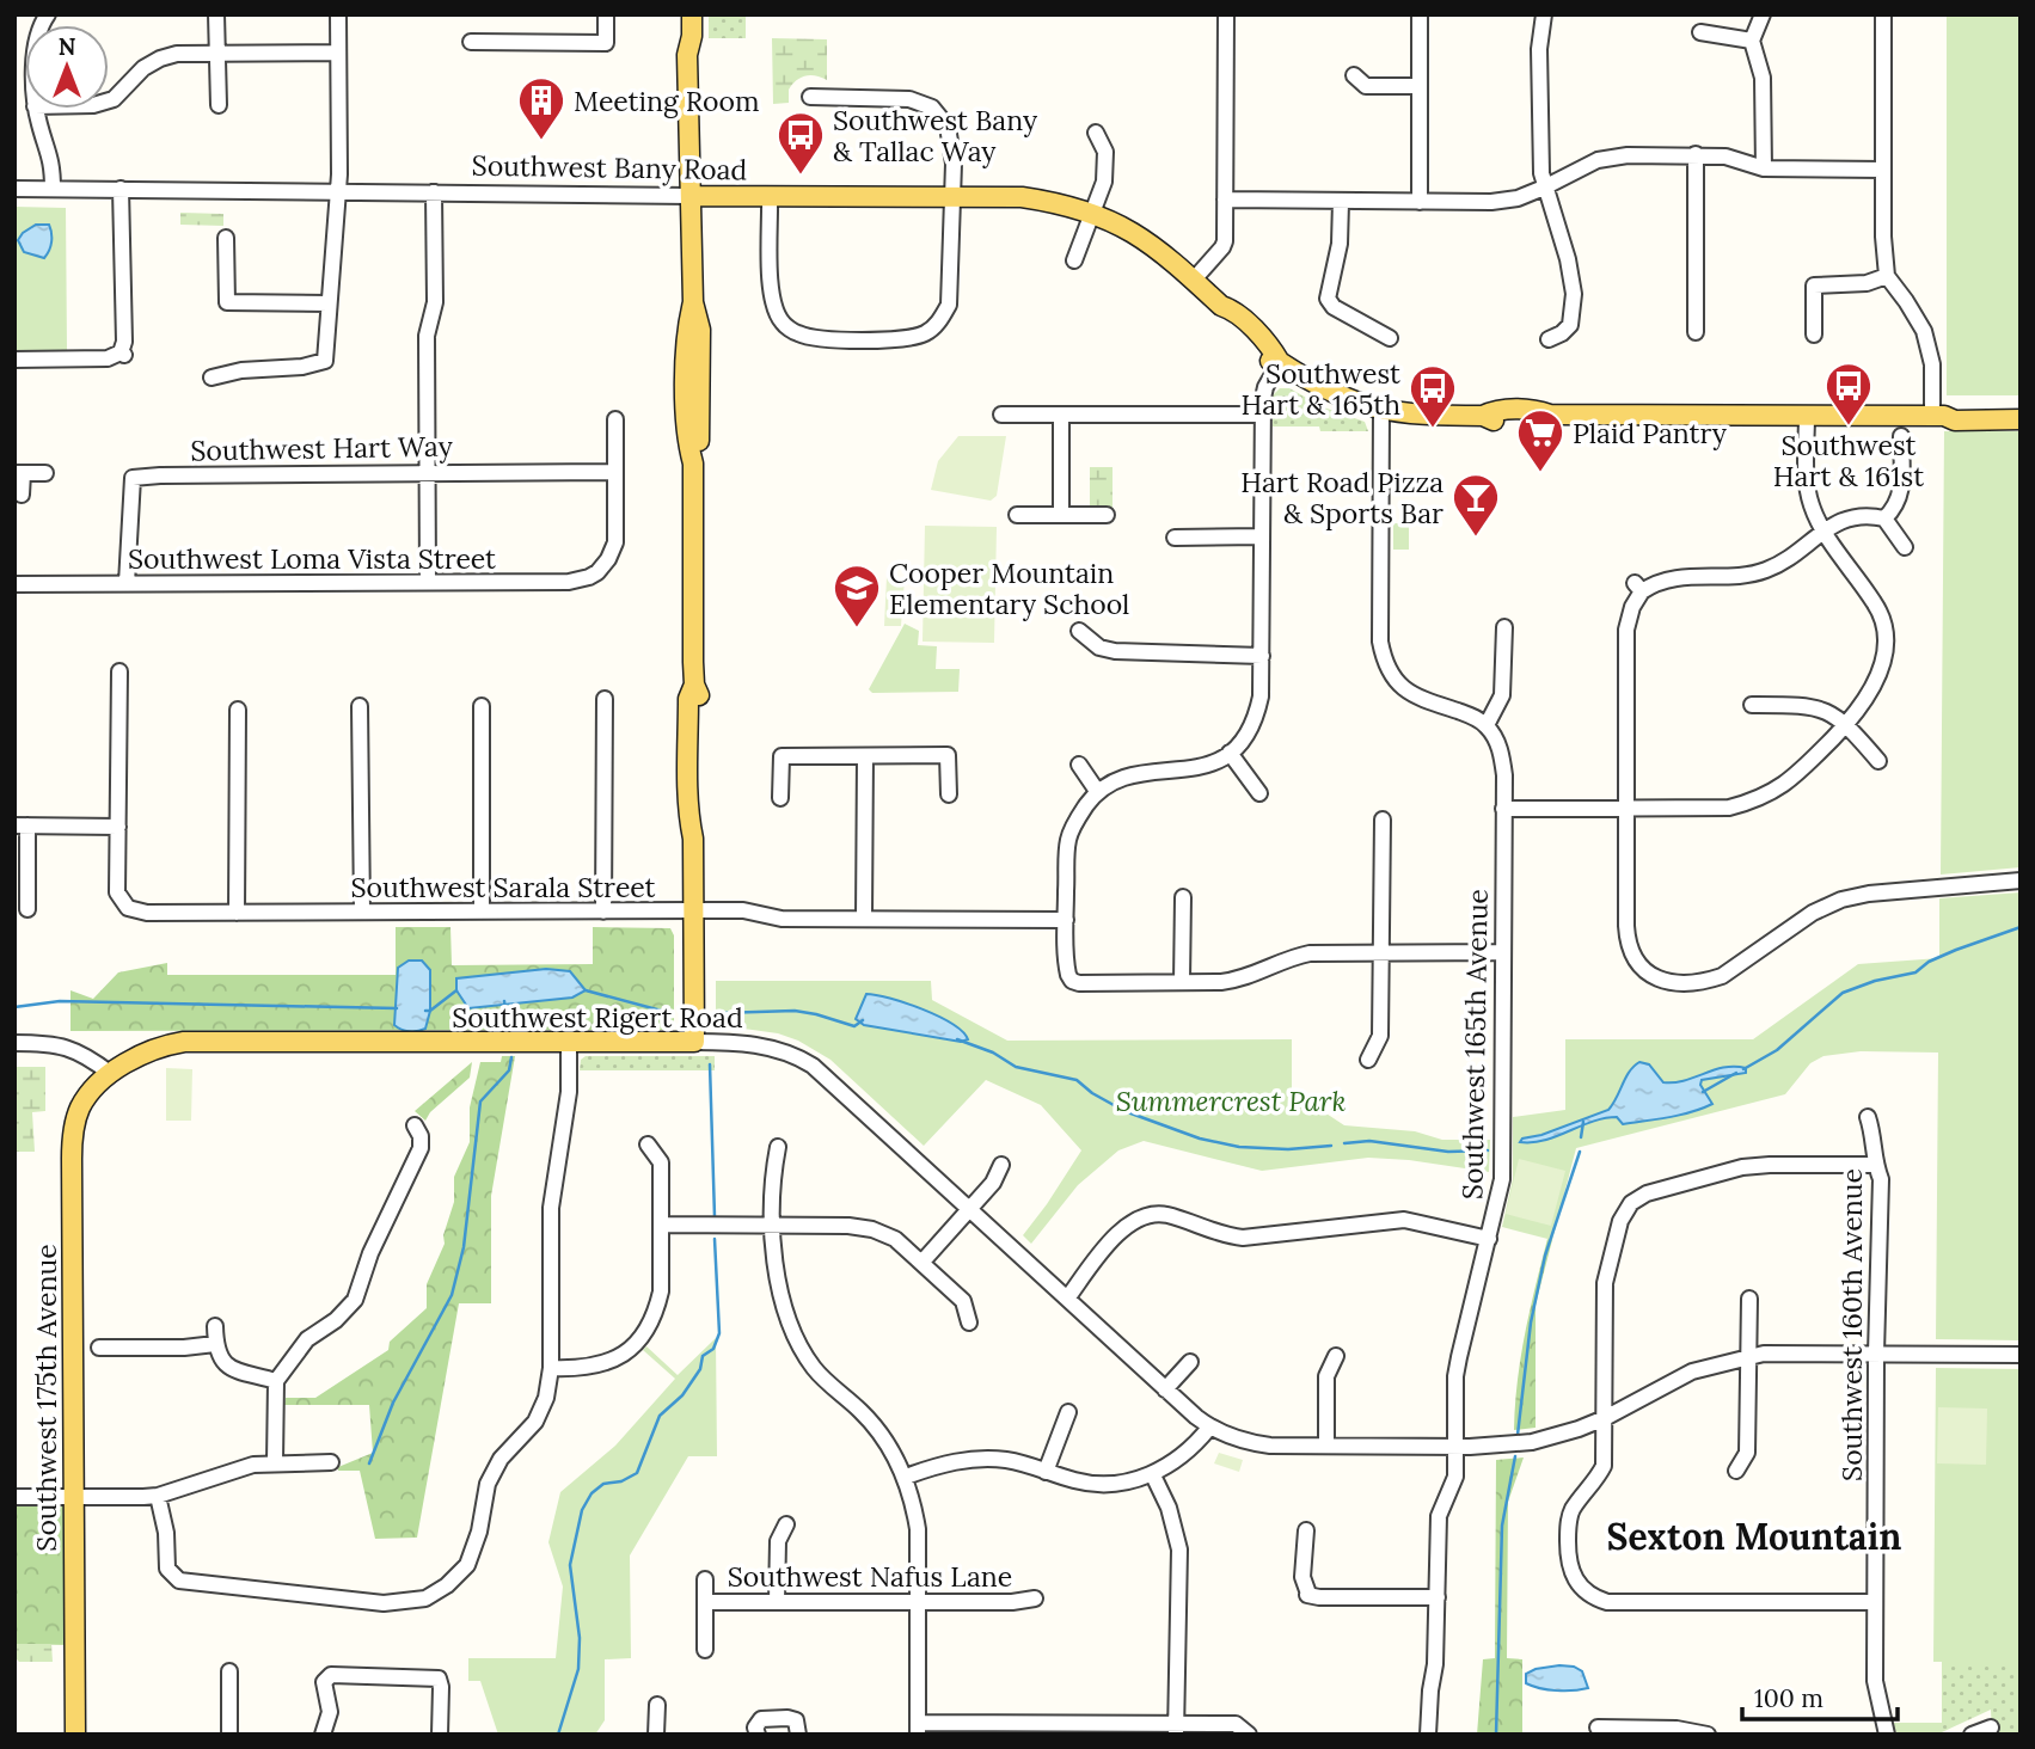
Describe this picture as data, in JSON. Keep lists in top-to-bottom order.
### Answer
{
  "streets": {
    "main road": ["Southwest Bany Road", "Southwest Rigert Road", "Southwest 175th Avenue"],
    "street": [
      "Southwest Hart Way",
      "Southwest Loma Vista Street",
      "Southwest Sarala Street",
      "Southwest 165th Avenue",
      "Southwest 160th Avenue",
      "Southwest Nafus Lane"
    ]
  },
  "crossings": [
    ["Southwest Hart Way", "Southwest Loma Vista Street"],
    ["Southwest Rigert Road", "Southwest 165th Avenue"],
    ["Southwest Rigert Road", "Southwest 160th Avenue"],
    ["Southwest Rigert Road", "Southwest 175th Avenue"]
  ],
  "districts": ["Sexton Mountain"],
  "parks": ["Summercrest Park"],
  "places": {
    "building": ["Meeting Room"],
    "bus stop": ["Southwest Bany & Tallac Way", "Southwest Hart & 161st", "Southwest Hart & 165th"],
    "supermarket": ["Plaid Pantry"],
    "bar": ["Hart Road Pizza & Sports Bar"],
    "school or university": ["Cooper Mountain Elementary School"]
  },
  "scale_bar": "100 m",
  "north": "top"
}
